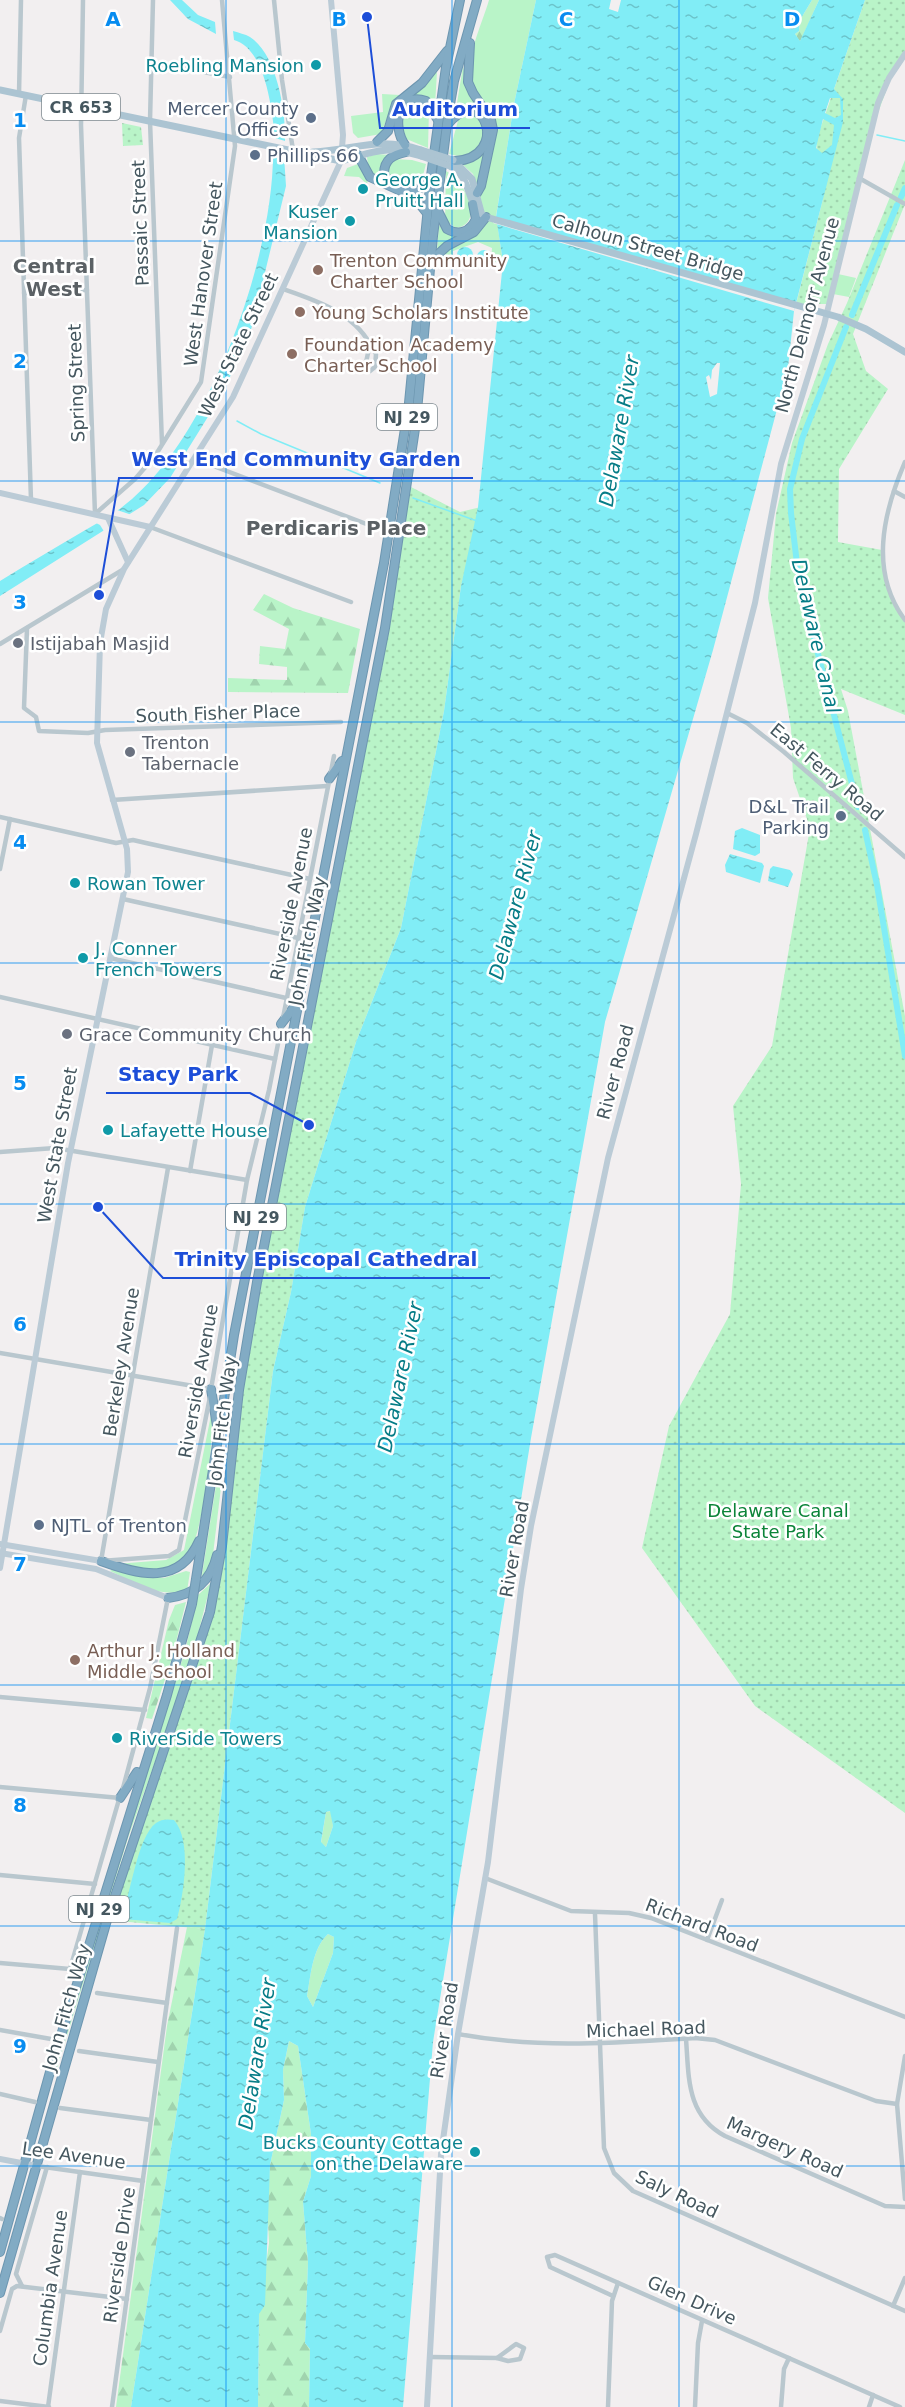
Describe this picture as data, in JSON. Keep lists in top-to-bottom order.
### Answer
{
  "streets": {
    "highway": ["NJ 29", "John Fitch Way"],
    "main road": [
      "CR 653",
      "Calhoun Street Bridge",
      "North Delmorr Avenue",
      "West State Street",
      "River Road",
      "Lee Avenue"
    ],
    "street": [
      "Passaic Street",
      "West Hanover Street",
      "Spring Street",
      "South Fisher Place",
      "East Ferry Road",
      "Riverside Avenue",
      "Berkeley Avenue",
      "Richard Road",
      "Michael Road",
      "Margery Road",
      "Saly Road",
      "Riverside Drive",
      "Columbia Avenue",
      "Glen Drive"
    ]
  },
  "crossings": [
    ["CR 653", "Passaic Street"],
    ["CR 653", "West Hanover Street"],
    ["CR 653", "Spring Street"],
    ["Passaic Street", "West Hanover Street"],
    ["Calhoun Street Bridge", "North Delmorr Avenue"],
    ["West Hanover Street", "Spring Street"],
    ["North Delmorr Avenue", "East Ferry Road"],
    ["North Delmorr Avenue", "River Road"],
    ["West State Street", "South Fisher Place"],
    ["East Ferry Road", "River Road"],
    ["Riverside Avenue", "Berkeley Avenue"],
    ["John Fitch Way", "Lee Avenue"],
    ["River Road", "Richard Road"],
    ["River Road", "Michael Road"],
    ["Richard Road", "Saly Road"],
    ["Michael Road", "Margery Road"],
    ["Michael Road", "Saly Road"],
    ["Lee Avenue", "Riverside Drive"],
    ["Lee Avenue", "Columbia Avenue"]
  ],
  "districts": ["Central West", "Perdicaris Place"],
  "water": ["Delaware River", "Delaware Canal"],
  "parks": ["Delaware Canal State Park"],
  "places": [
    "Auditorium",
    "Roebling Mansion",
    "Mercer County Offices",
    "Phillips 66",
    "George A. Pruitt Hall",
    "Kuser Mansion",
    "Trenton Community Charter School",
    "Young Scholars Institute",
    "Foundation Academy Charter School",
    "West End Community Garden",
    "Istijabah Masjid",
    "Trenton Tabernacle",
    "D&L Trail Parking",
    "Rowan Tower",
    "J. Conner French Towers",
    "Grace Community Church",
    "Stacy Park",
    "Lafayette House",
    "Trinity Episcopal Cathedral",
    "NJTL of Trenton",
    "Arthur J. Holland Middle School",
    "RiverSide Towers",
    "Bucks County Cottage on the Delaware"
  ],
  "grid": {
    "columns": [
      "A",
      "B",
      "C",
      "D"
    ],
    "rows": [
      "1",
      "2",
      "3",
      "4",
      "5",
      "6",
      "7",
      "8",
      "9"
    ]
  }
}
